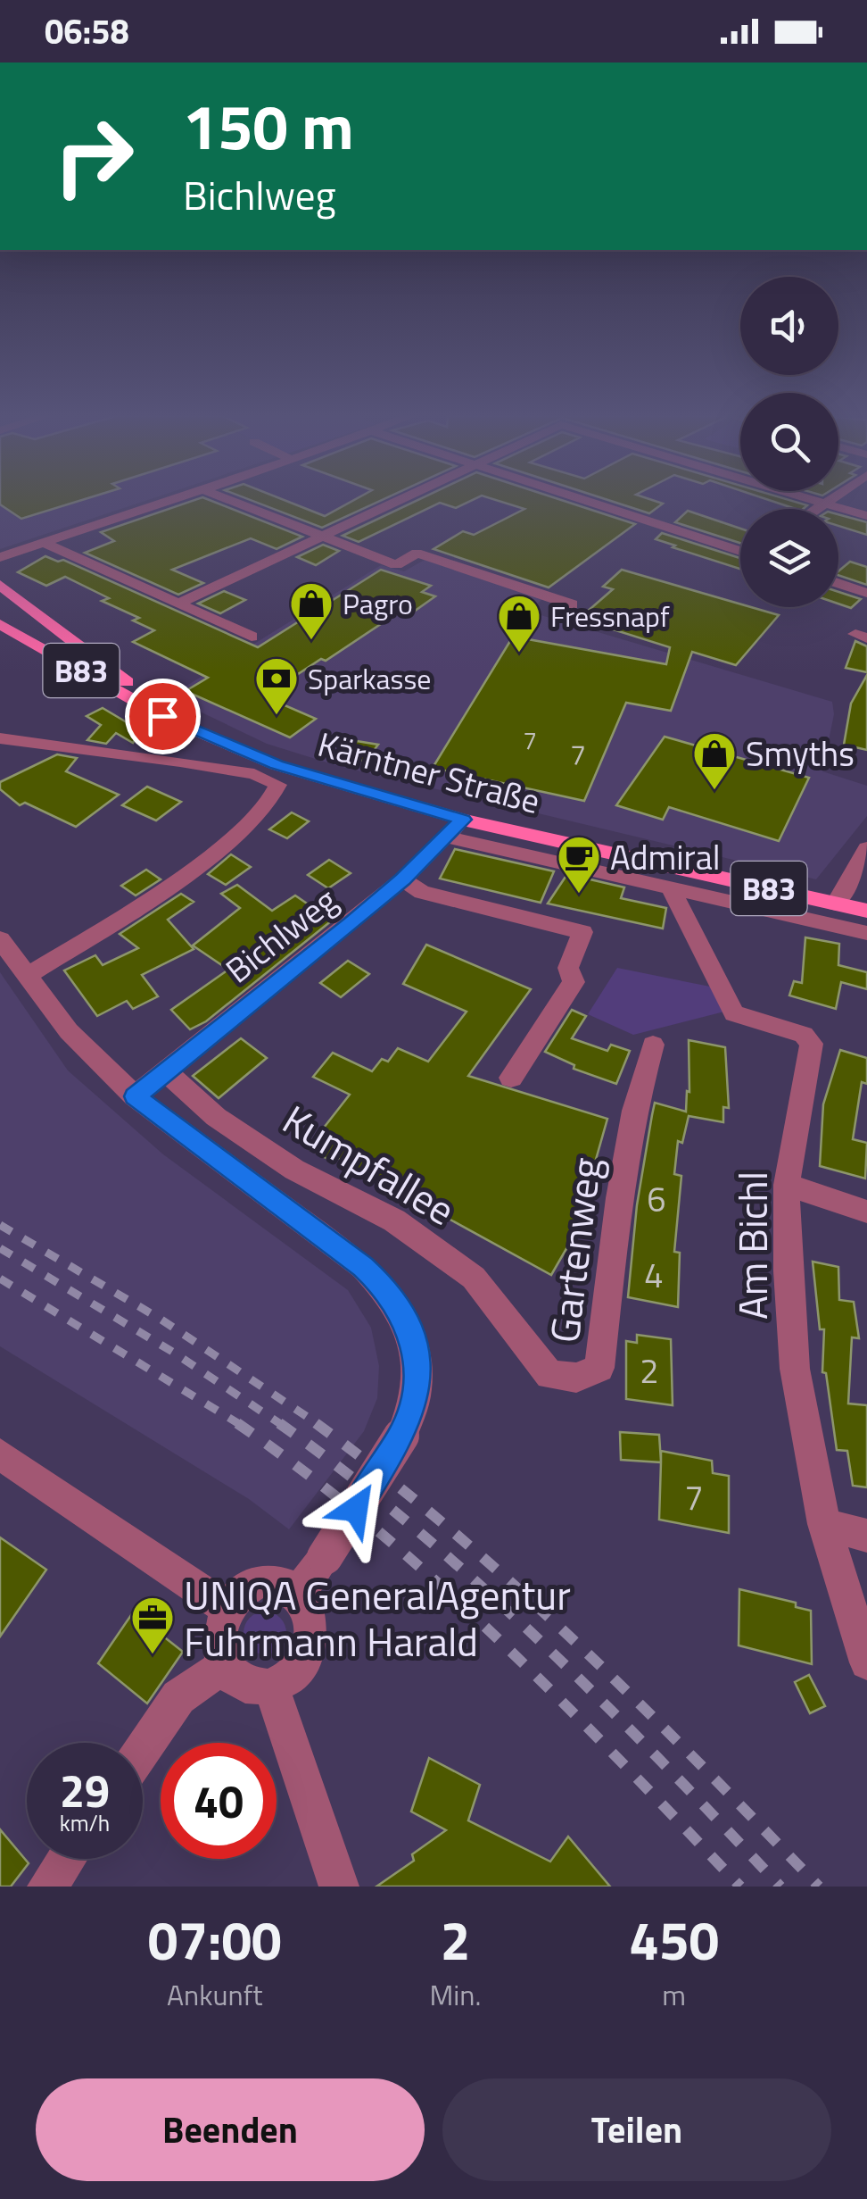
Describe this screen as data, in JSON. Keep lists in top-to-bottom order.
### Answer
{
  "streets": {
    "main road": ["B83", "Kärntner Straße"],
    "street": [
      "Bichlweg",
      "Kumpfallee",
      "Am Bichl",
      "Gartenweg"
    ]
  },
  "crossings": [
    ["Kärntner Straße", "Bichlweg"],
    ["Bichlweg", "Kumpfallee"],
    ["Kumpfallee", "Gartenweg"]
  ],
  "places": {
    "shop": ["Pagro", "Fressnapf", "Smyths"],
    "bank": ["Sparkasse"],
    "cafe": ["Admiral"],
    "office": ["UNIQA GeneralAgentur Fuhrmann Harald"]
  },
  "house_numbers": [
    "7",
    "7",
    "6",
    "4",
    "2",
    "7"
  ],
  "page": {
    "status": "06:58",
    "turn": ["150 m", "Bichlweg"],
    "speed": "29 km/h",
    "limit": "40",
    "eta": [
      "07:00",
      "Ankunft",
      "2",
      "Min.",
      "450",
      "m"
    ],
    "buttons": ["Beenden", "Teilen"]
  }
}
